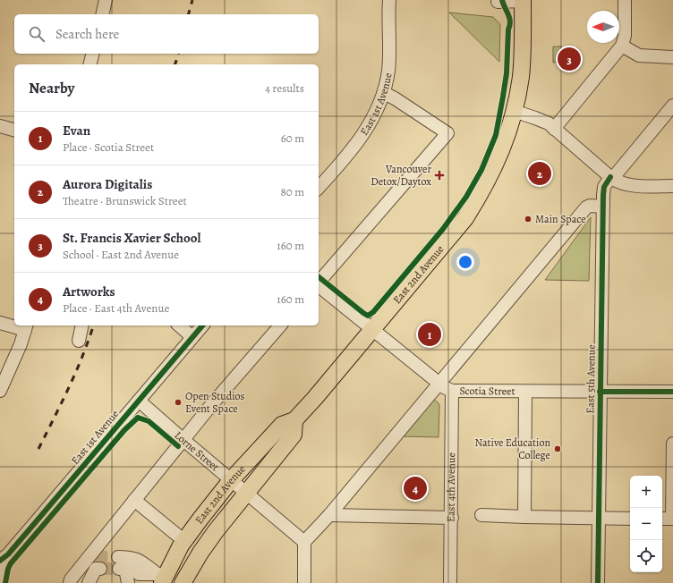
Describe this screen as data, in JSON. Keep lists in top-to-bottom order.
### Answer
{
  "streets": {
    "main road": ["East 2nd Avenue"],
    "street": [
      "East 1st Avenue",
      "East 5th Avenue",
      "Scotia Street",
      "Lorne Street",
      "East 4th Avenue"
    ]
  },
  "crossings": [
    ["East 1st Avenue", "Lorne Street"],
    ["East 2nd Avenue", "Scotia Street"],
    ["East 2nd Avenue", "Lorne Street"],
    ["East 5th Avenue", "Scotia Street"],
    ["Scotia Street", "East 4th Avenue"]
  ],
  "places": {
    "health": ["Vancouver Detox/Daytox"],
    "other": ["Main Space", "Open Studios Event Space", "Native Education College"]
  },
  "north": "left",
  "page": {
    "search": "Search here",
    "pins": [
      "3",
      "2",
      "1",
      "4"
    ],
    "heading": ["Nearby", "4 results"],
    "list": [
      {
        "mark": "1",
        "name": "Evan",
        "note": "Place · Scotia Street",
        "value": "60 m"
      },
      {
        "mark": "2",
        "name": "Aurora Digitalis",
        "note": "Theatre · Brunswick Street",
        "value": "80 m"
      },
      {
        "mark": "3",
        "name": "St. Francis Xavier School",
        "note": "School · East 2nd Avenue",
        "value": "160 m"
      },
      {
        "mark": "4",
        "name": "Artworks",
        "note": "Place · East 4th Avenue",
        "value": "160 m"
      }
    ],
    "map_buttons": ["+", "−"]
  }
}
